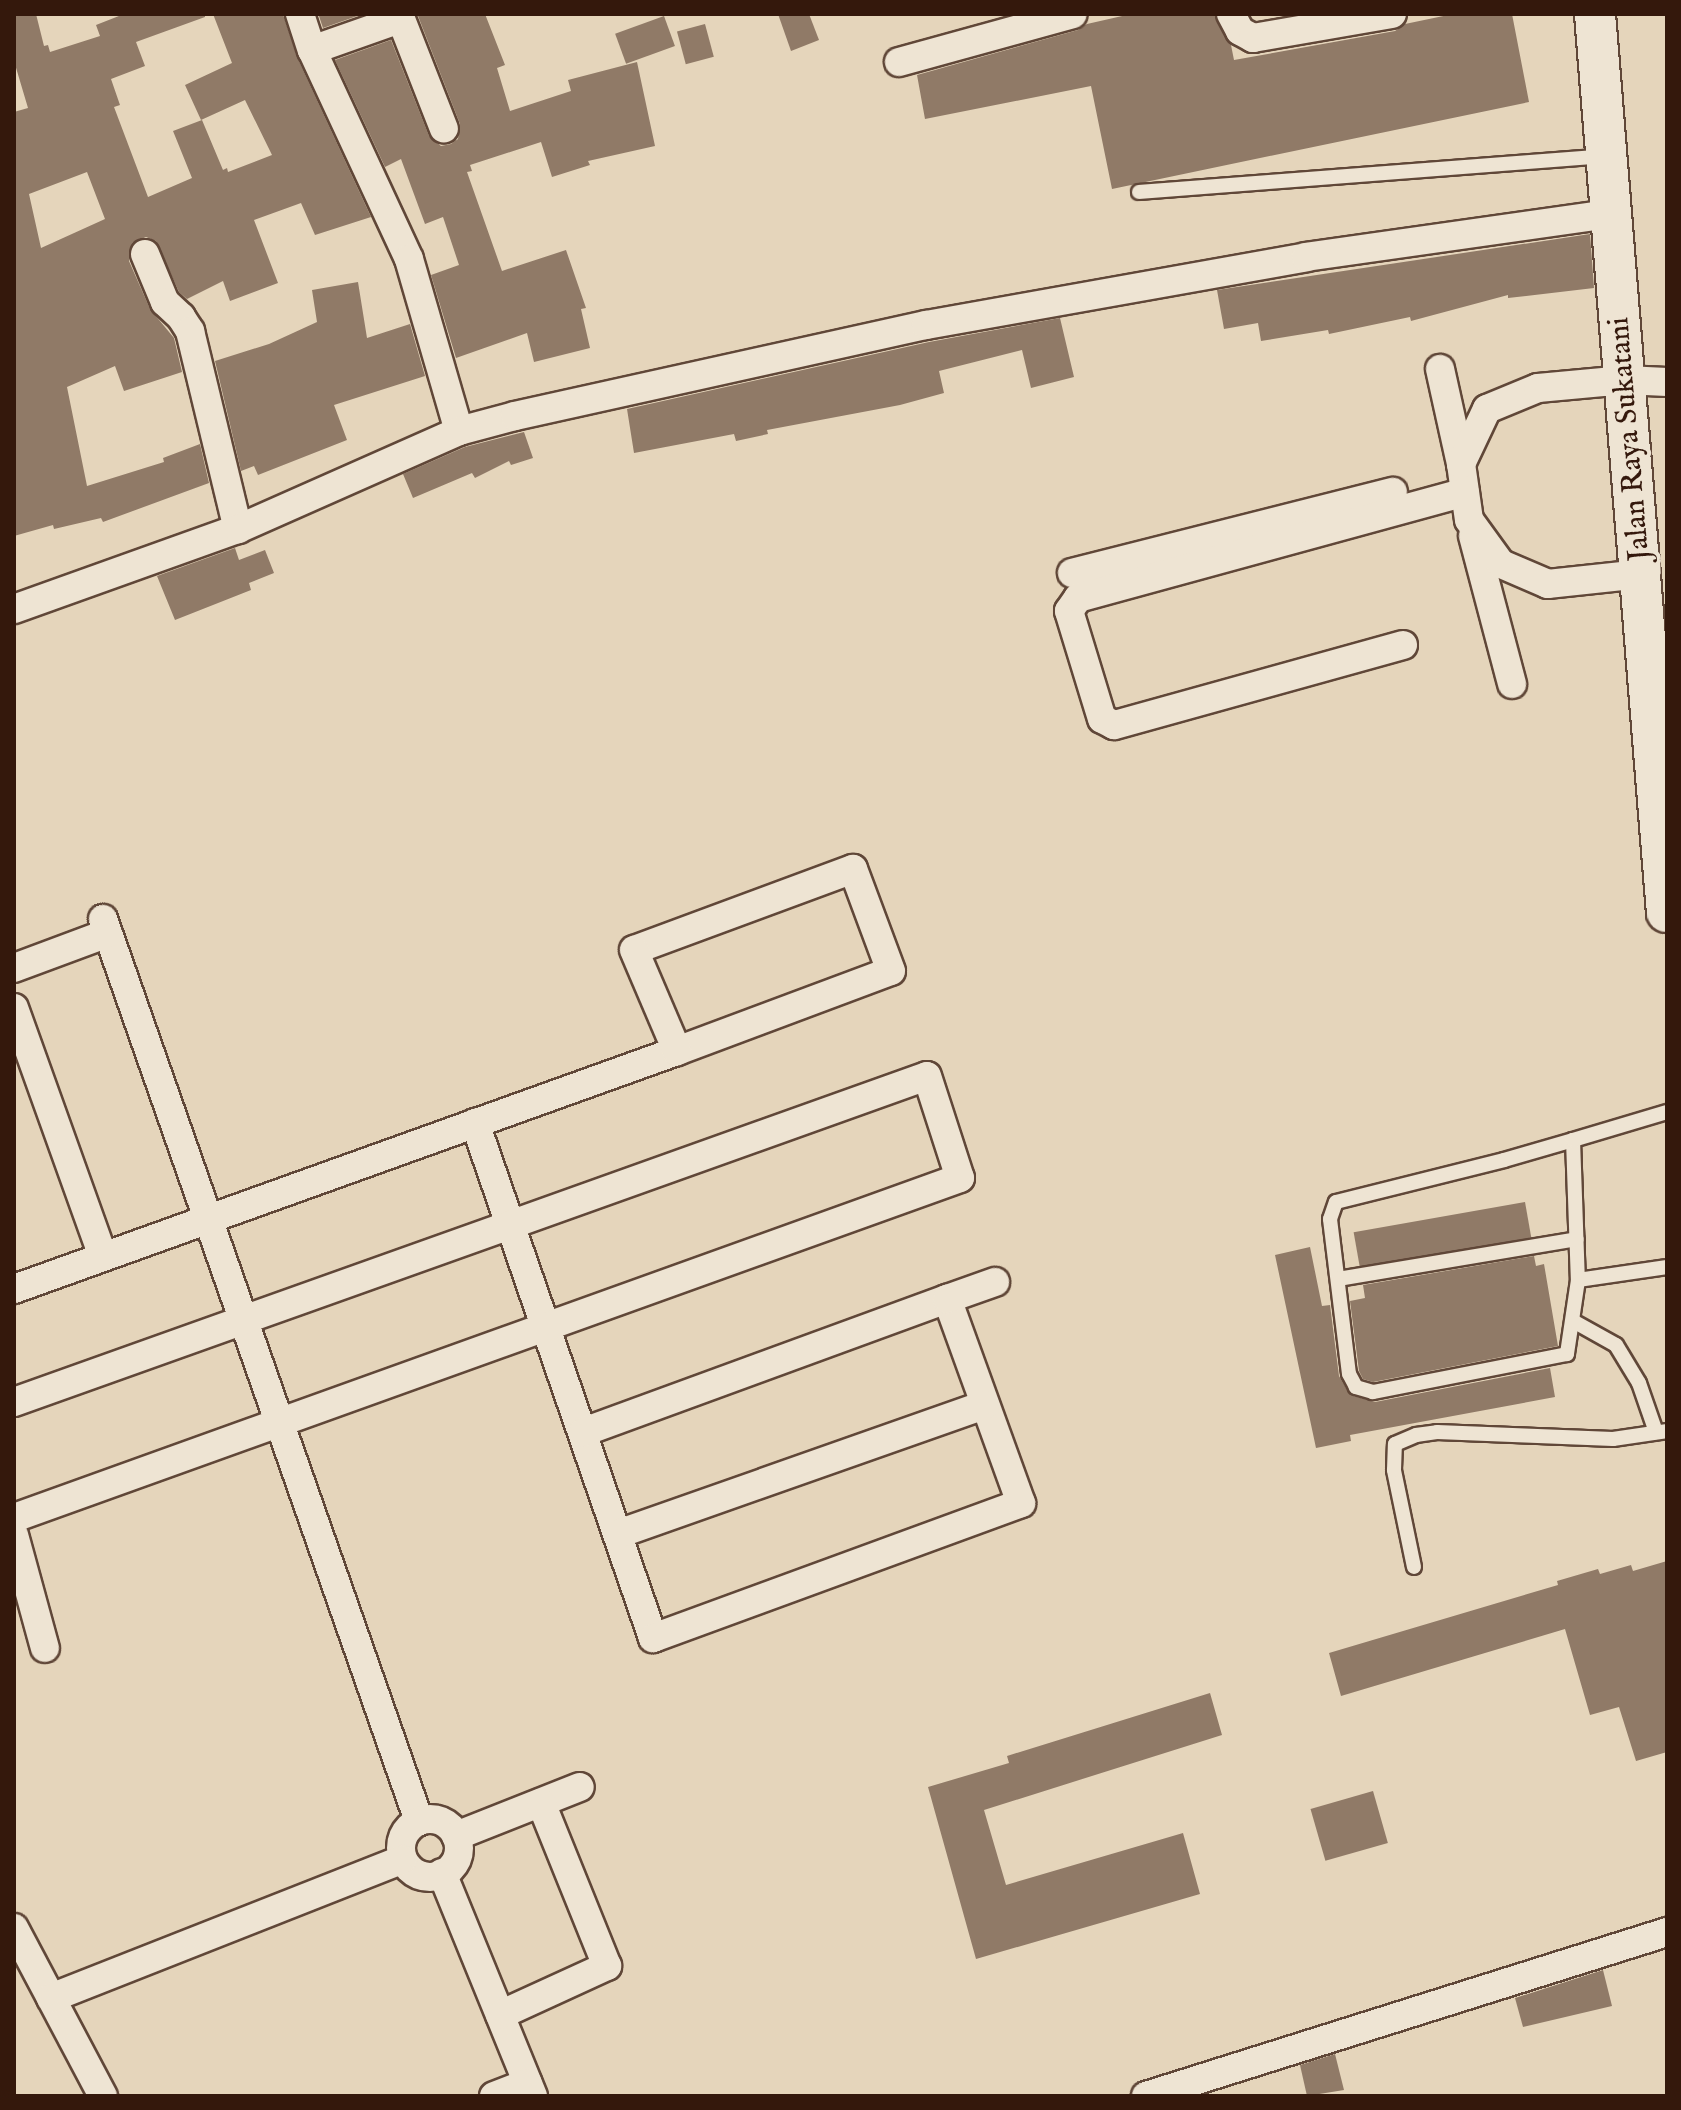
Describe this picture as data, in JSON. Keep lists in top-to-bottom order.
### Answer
{
  "streets": {
    "main road": ["Jalan Raya Sukatani"]
  }
}
